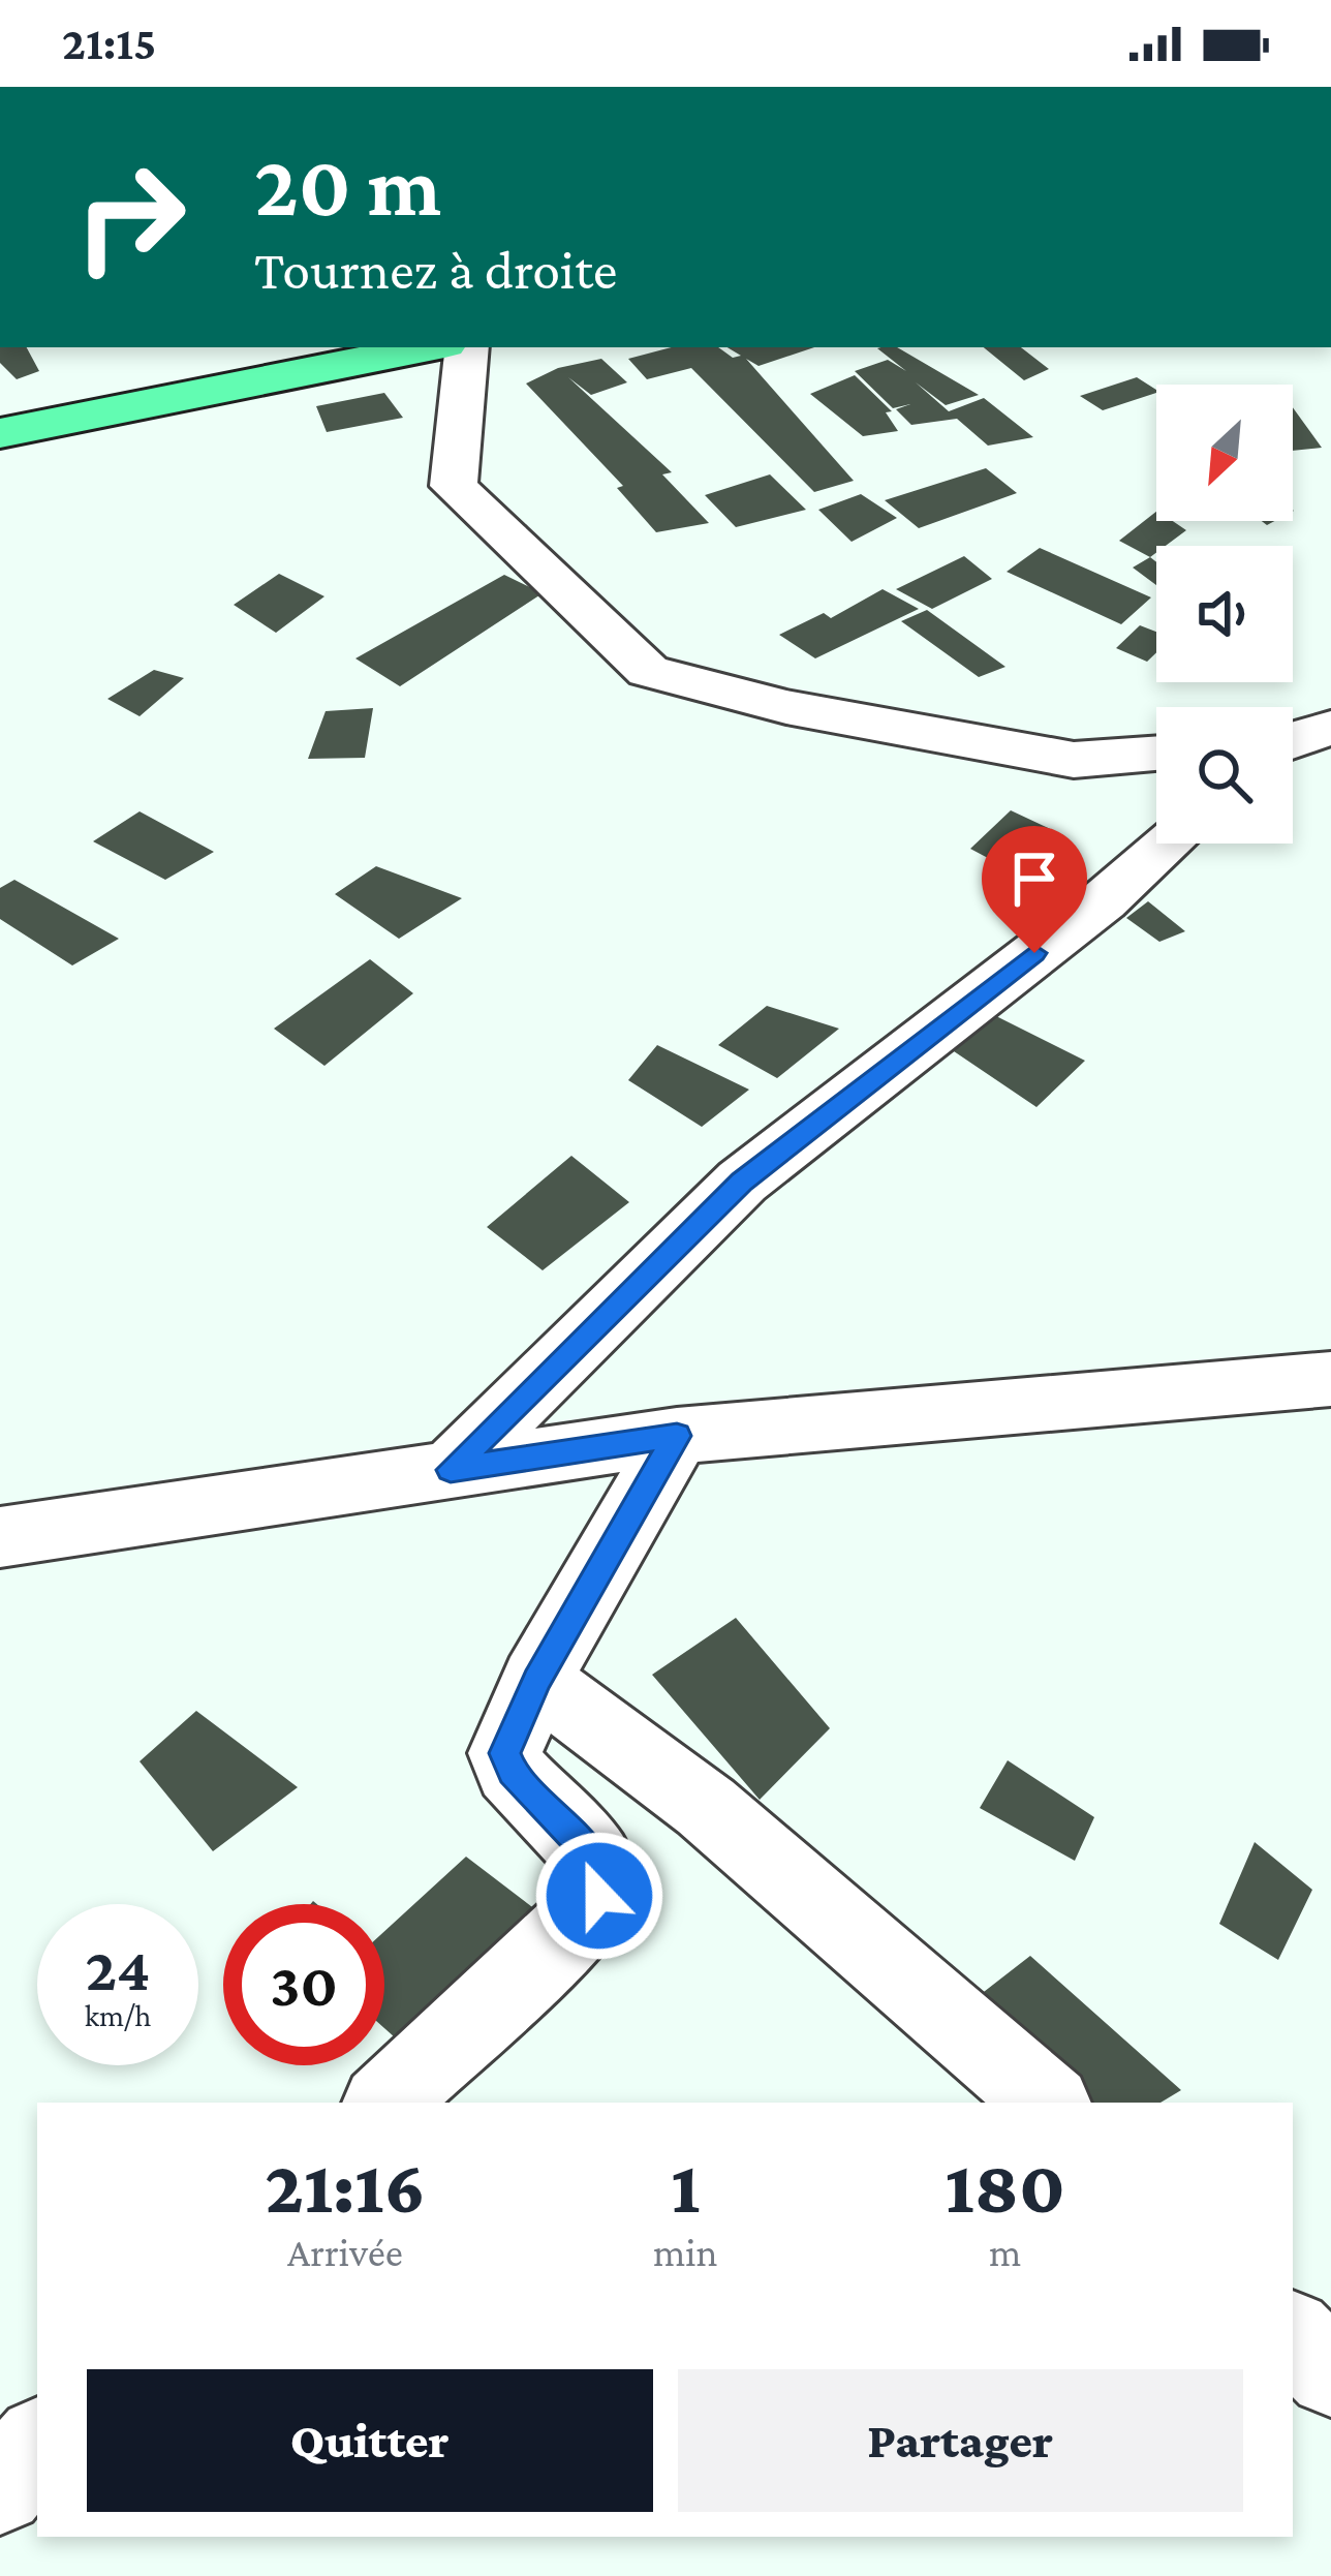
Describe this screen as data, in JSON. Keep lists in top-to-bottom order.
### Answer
{
  "north": "bottom left",
  "page": {
    "status": "21:15",
    "turn": ["20 m", "Tournez à droite"],
    "speed": "24 km/h",
    "limit": "30",
    "eta": [
      "21:16",
      "Arrivée",
      "1",
      "min",
      "180",
      "m"
    ],
    "buttons": ["Quitter", "Partager"]
  }
}
